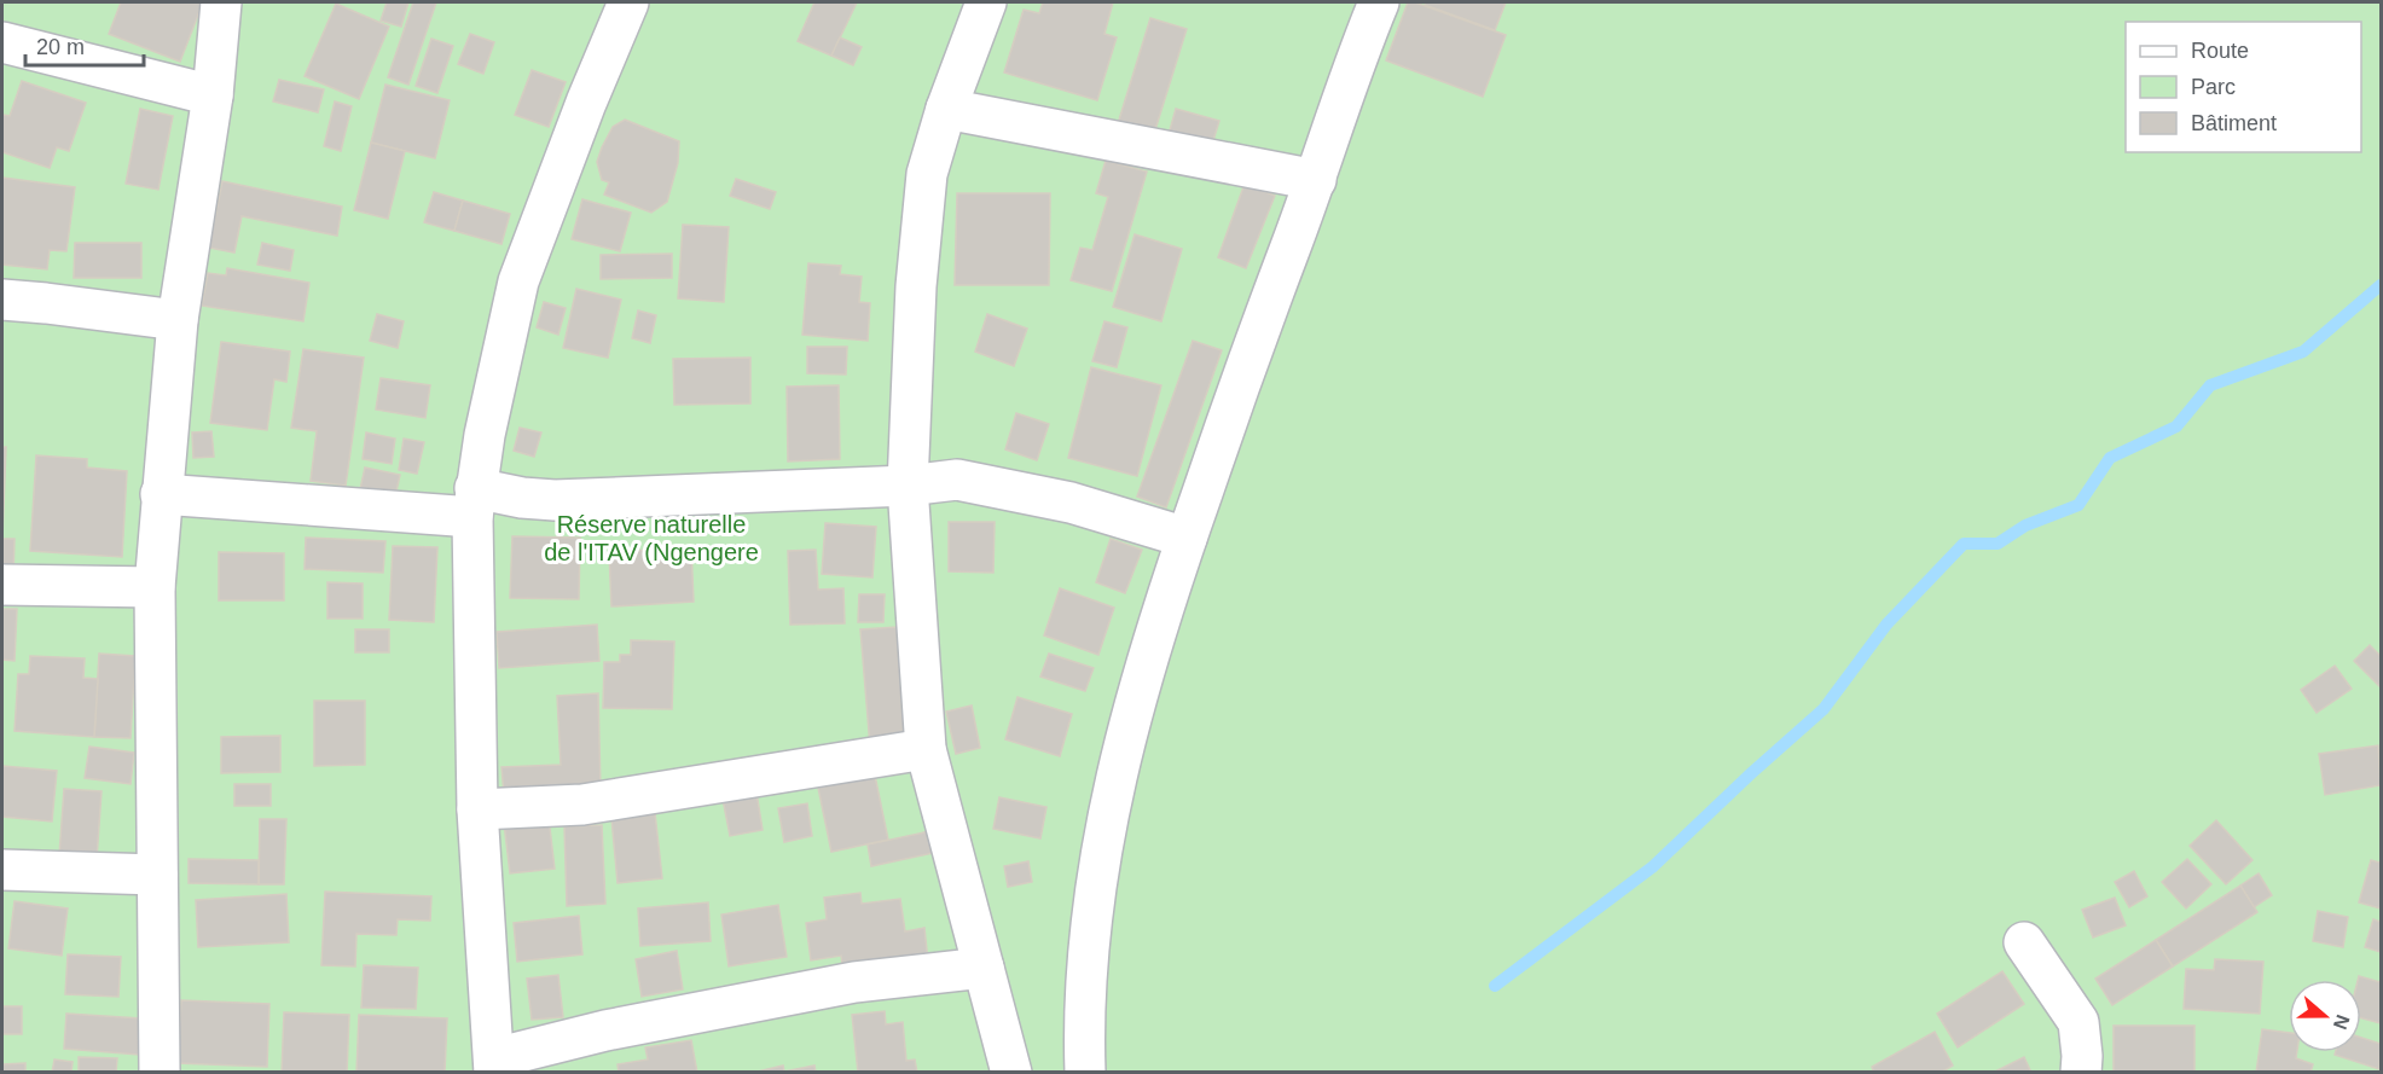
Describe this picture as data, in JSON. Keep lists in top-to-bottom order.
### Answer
{
  "parks": ["Réserve naturelle de l'ITAV (Ngengere"],
  "legend": ["Route", "Parc", "Bâtiment"],
  "scale_bar": "20 m",
  "north": "right"
}
